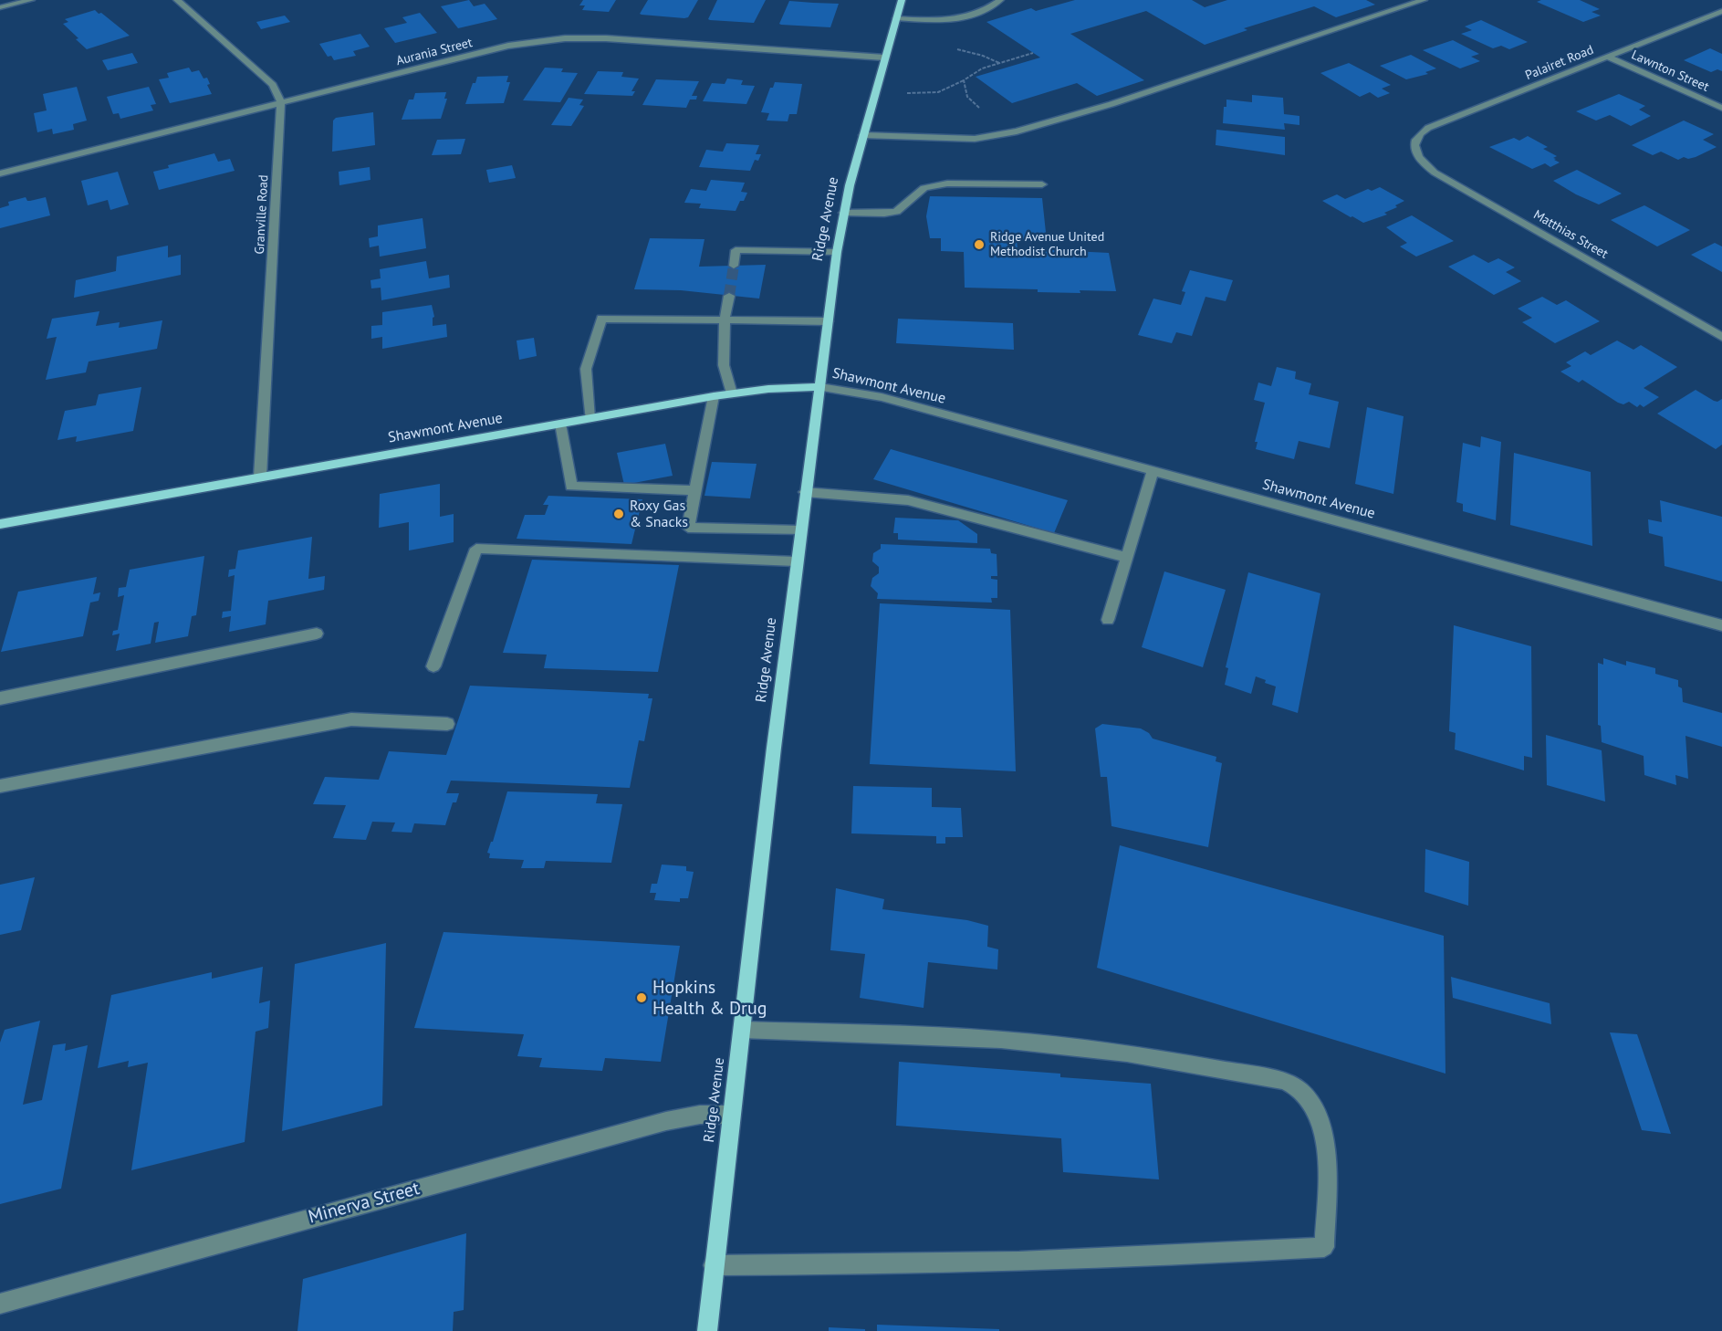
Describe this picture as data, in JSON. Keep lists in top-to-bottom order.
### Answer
{
  "streets": {
    "main road": ["Ridge Avenue", "Shawmont Avenue"],
    "street": [
      "Aurania Street",
      "Palairet Road",
      "Lawnton Street",
      "Granville Road",
      "Matthias Street",
      "Minerva Street"
    ]
  },
  "crossings": [
    ["Aurania Street", "Granville Road"],
    ["Aurania Street", "Ridge Avenue"],
    ["Palairet Road", "Lawnton Street"],
    ["Palairet Road", "Matthias Street"],
    ["Granville Road", "Shawmont Avenue"],
    ["Ridge Avenue", "Shawmont Avenue"],
    ["Ridge Avenue", "Minerva Street"]
  ],
  "places": ["Ridge Avenue United Methodist Church", "Roxy Gas & Snacks", "Hopkins Health & Drug"]
}
